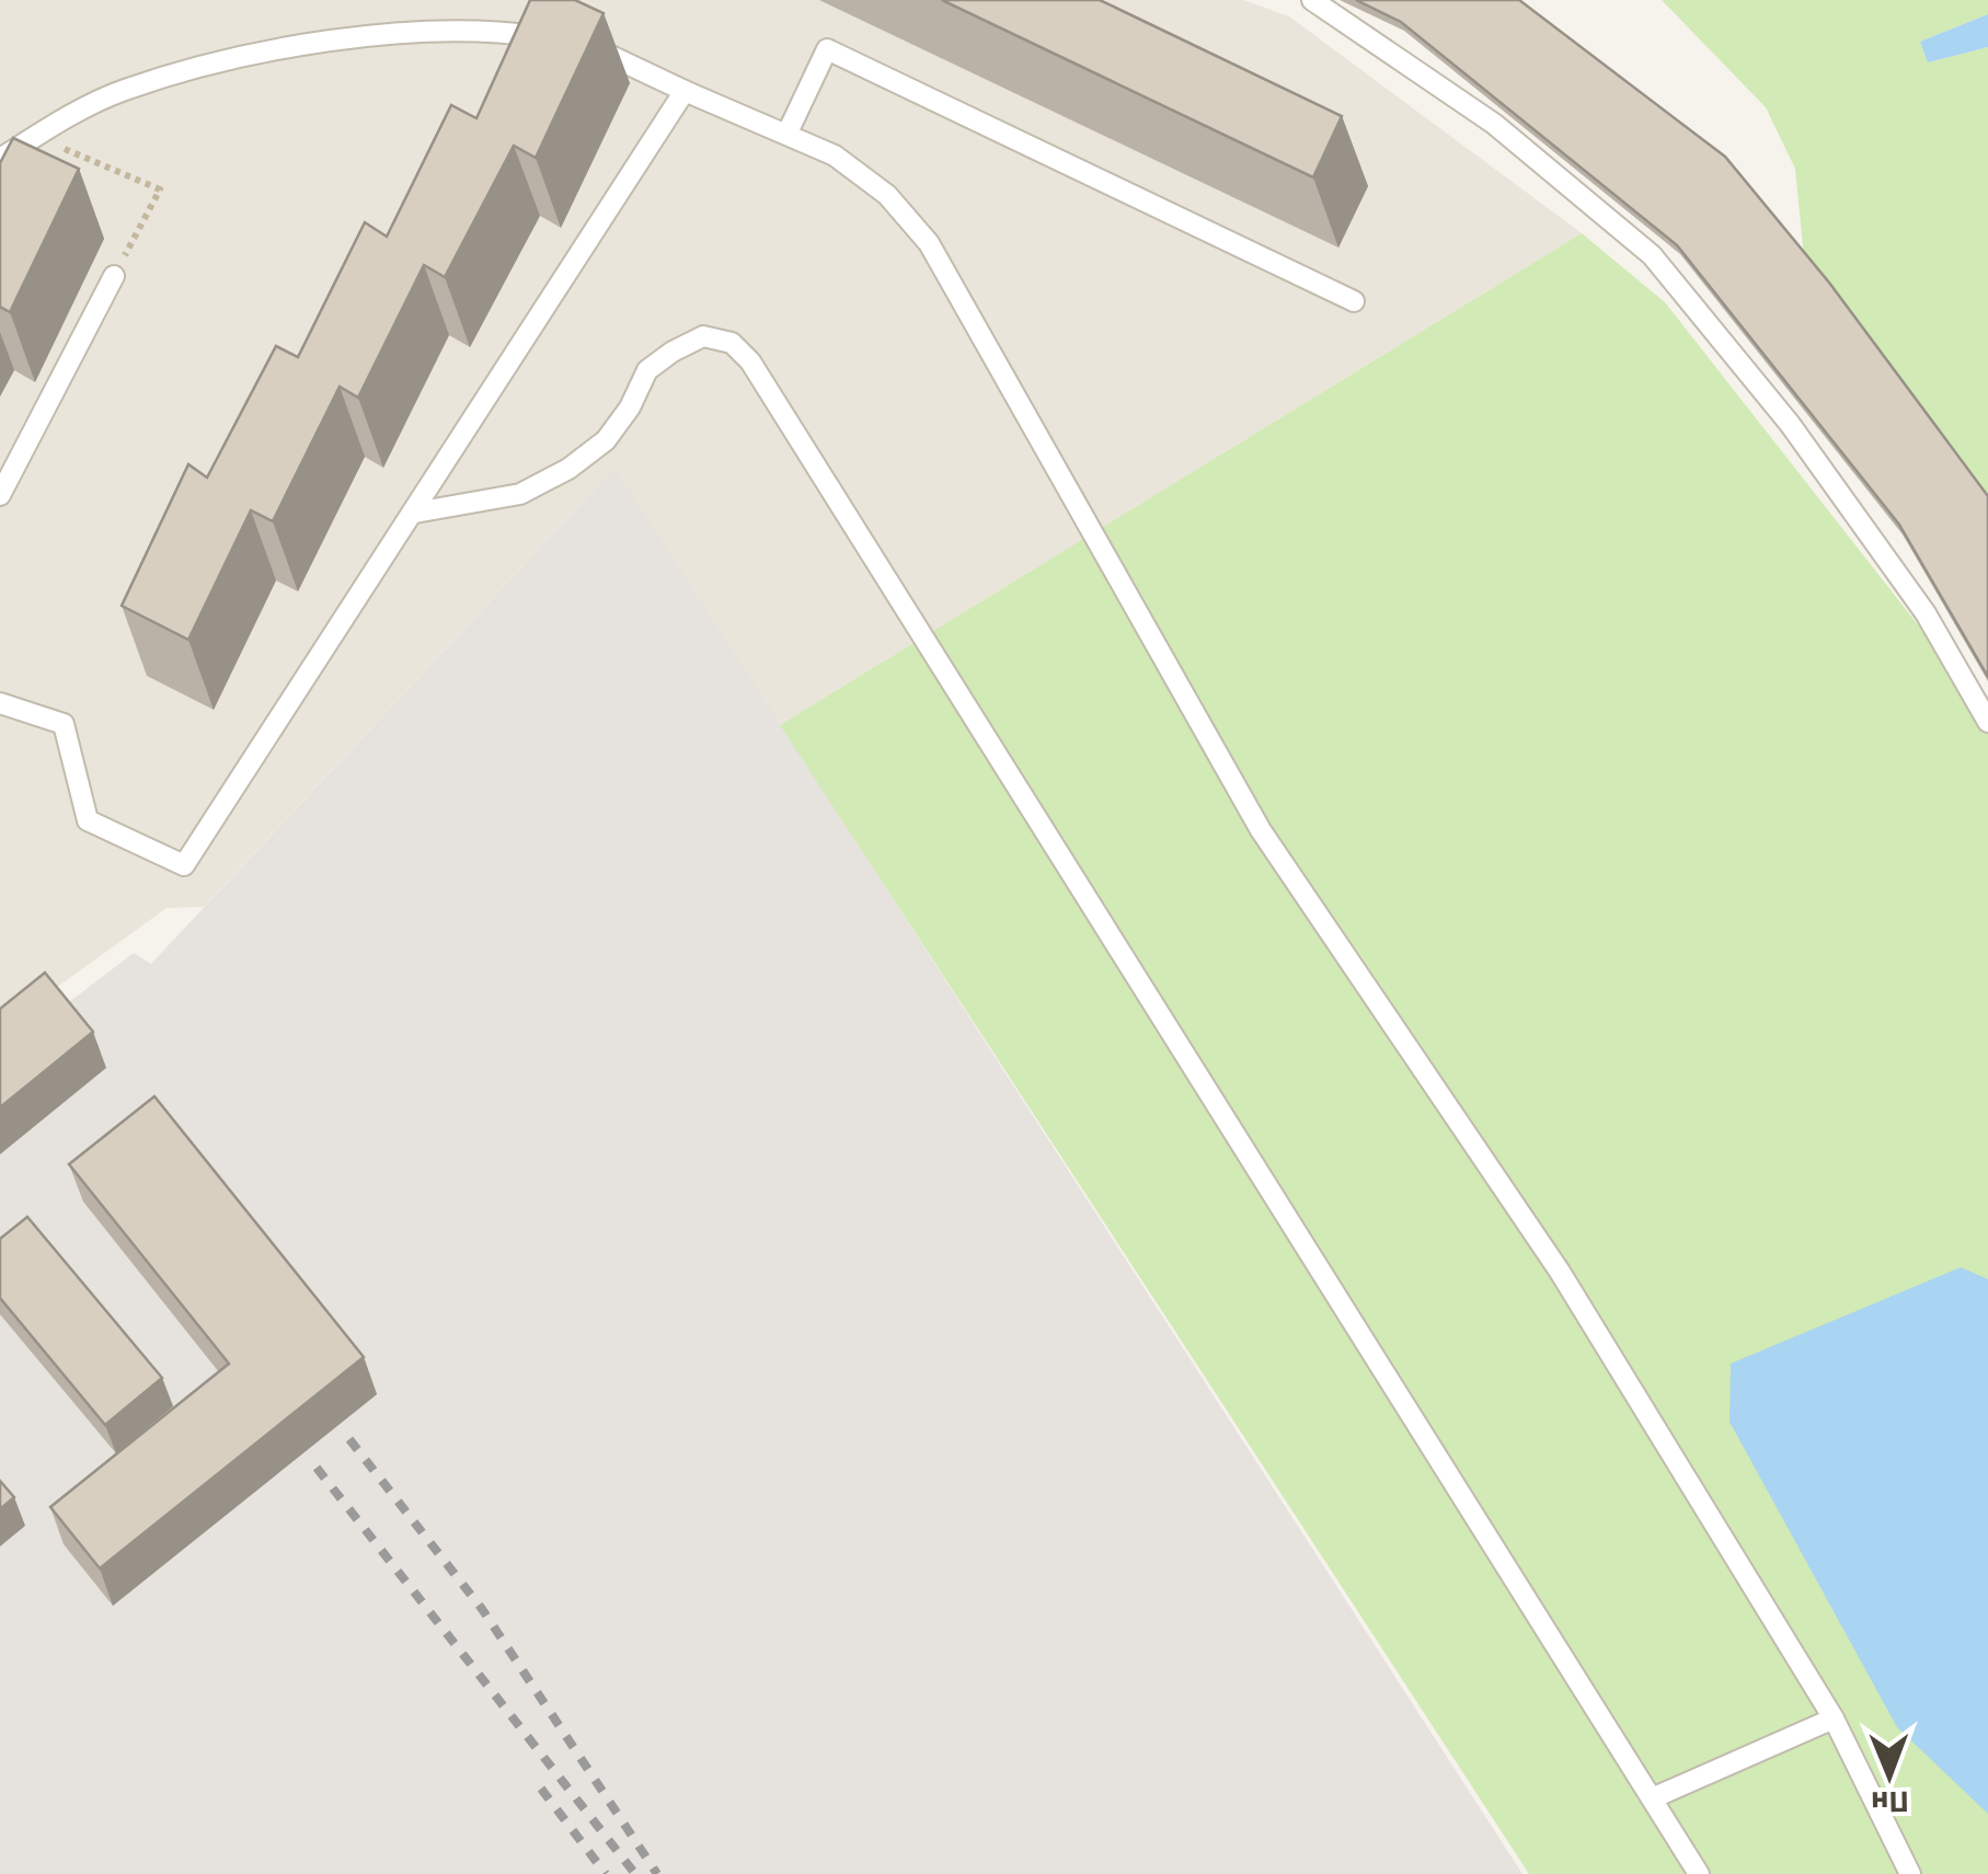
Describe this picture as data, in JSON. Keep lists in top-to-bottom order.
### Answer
{
  "north": "bottom"
}
